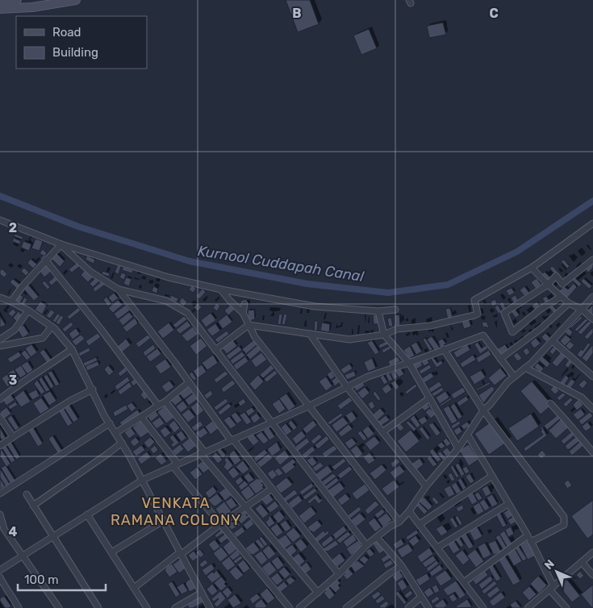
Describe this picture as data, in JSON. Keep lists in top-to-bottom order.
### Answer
{
  "districts": ["VENKATA RAMANA COLONY"],
  "water": ["Kurnool Cuddapah Canal"],
  "legend": ["Road", "Building"],
  "scale_bar": "100 m",
  "north": "top left",
  "grid": {
    "columns": ["B", "C"],
    "rows": ["2", "3", "4"]
  }
}
